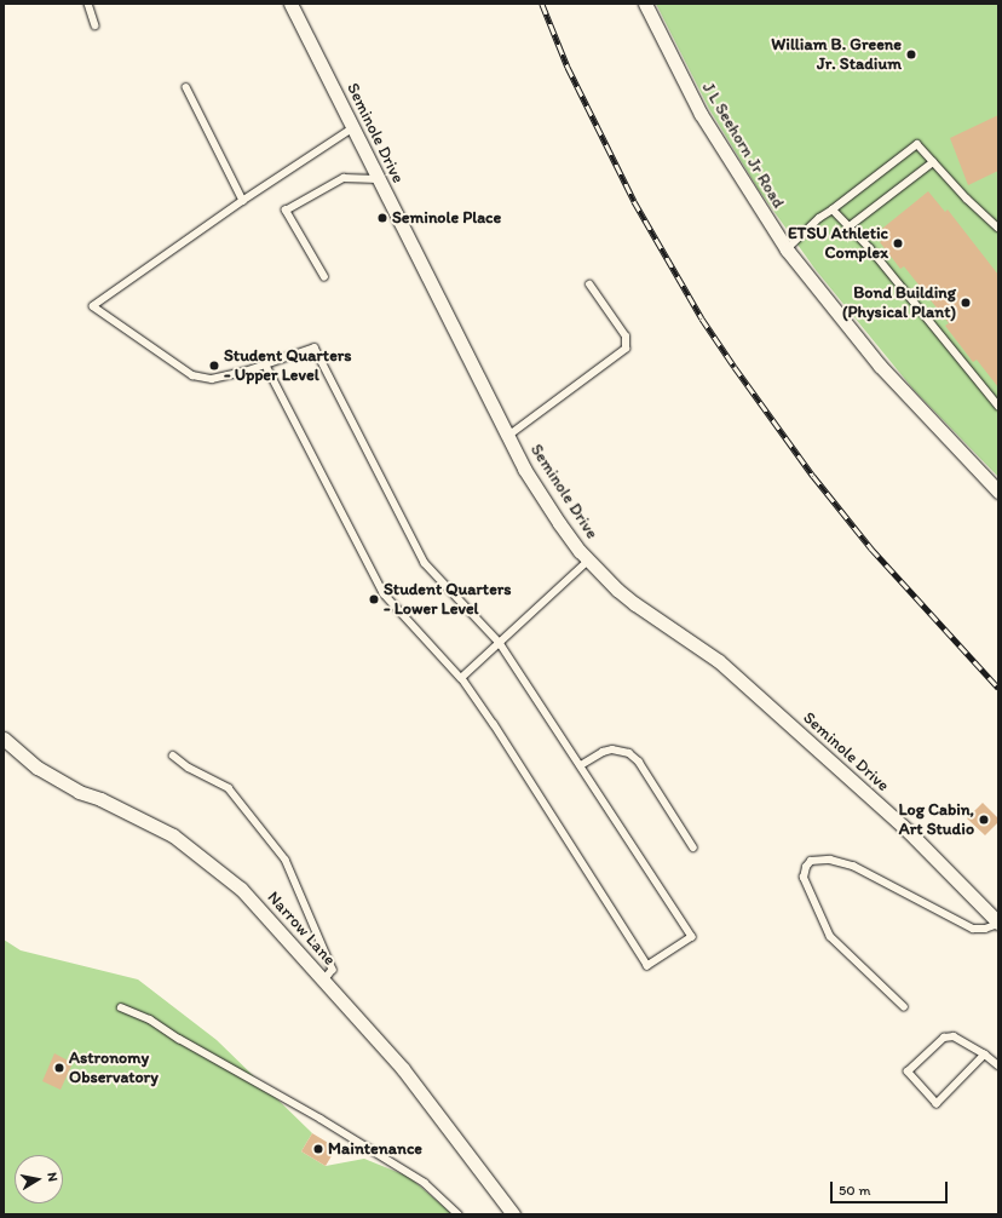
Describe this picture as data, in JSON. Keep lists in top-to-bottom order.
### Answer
{
  "streets": {
    "street": ["Seminole Drive", "J L Seehorn Jr Road", "Narrow Lane"]
  },
  "places": [
    "William B. Greene Jr. Stadium",
    "Seminole Place",
    "ETSU Athletic Complex",
    "Bond Building (Physical Plant)",
    "Student Quarters - Upper Level",
    "Student Quarters - Lower Level",
    "Log Cabin, Art Studio",
    "Astronomy Observatory",
    "Maintenance"
  ],
  "scale_bar": "50 m",
  "north": "right"
}
